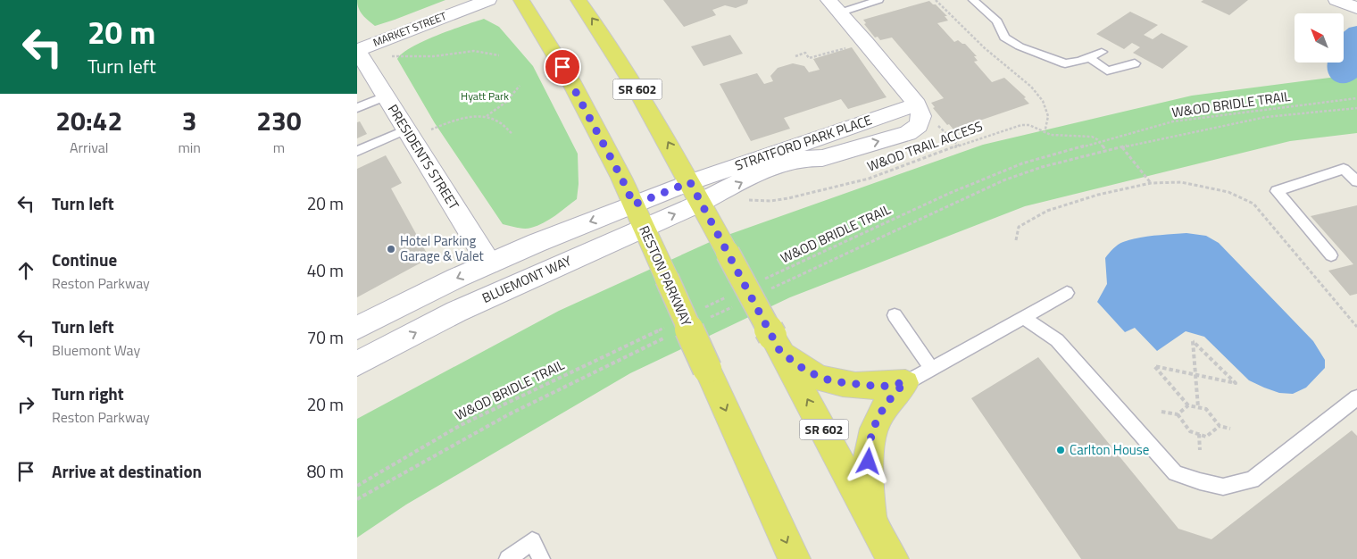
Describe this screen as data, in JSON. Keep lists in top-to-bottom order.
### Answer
{
  "streets": {
    "main road": ["SR 602", "RESTON PARKWAY"],
    "street": [
      "MARKET STREET",
      "STRATFORD PARK PLACE",
      "PRESIDENTS STREET",
      "BLUEMONT WAY"
    ],
    "path": ["W&OD BRIDLE TRAIL", "W&OD TRAIL ACCESS"]
  },
  "crossings": [
    ["MARKET STREET", "PRESIDENTS STREET"],
    ["SR 602", "STRATFORD PARK PLACE"],
    ["SR 602", "BLUEMONT WAY"],
    ["W&OD BRIDLE TRAIL", "W&OD TRAIL ACCESS"],
    ["STRATFORD PARK PLACE", "BLUEMONT WAY"],
    ["RESTON PARKWAY", "BLUEMONT WAY"]
  ],
  "parks": ["Hyatt Park"],
  "places": ["Hotel Parking Garage & Valet", "Carlton House"],
  "north": "top left",
  "page": {
    "turn": ["20 m", "Turn left"],
    "eta": [
      "20:42",
      "Arrival",
      "3",
      "min",
      "230",
      "m"
    ],
    "list": [
      {
        "name": "Turn left",
        "value": "20 m"
      },
      {
        "name": "Continue",
        "note": "Reston Parkway",
        "value": "40 m"
      },
      {
        "name": "Turn left",
        "note": "Bluemont Way",
        "value": "70 m"
      },
      {
        "name": "Turn right",
        "note": "Reston Parkway",
        "value": "20 m"
      },
      {
        "name": "Arrive at destination",
        "value": "80 m"
      }
    ]
  }
}
